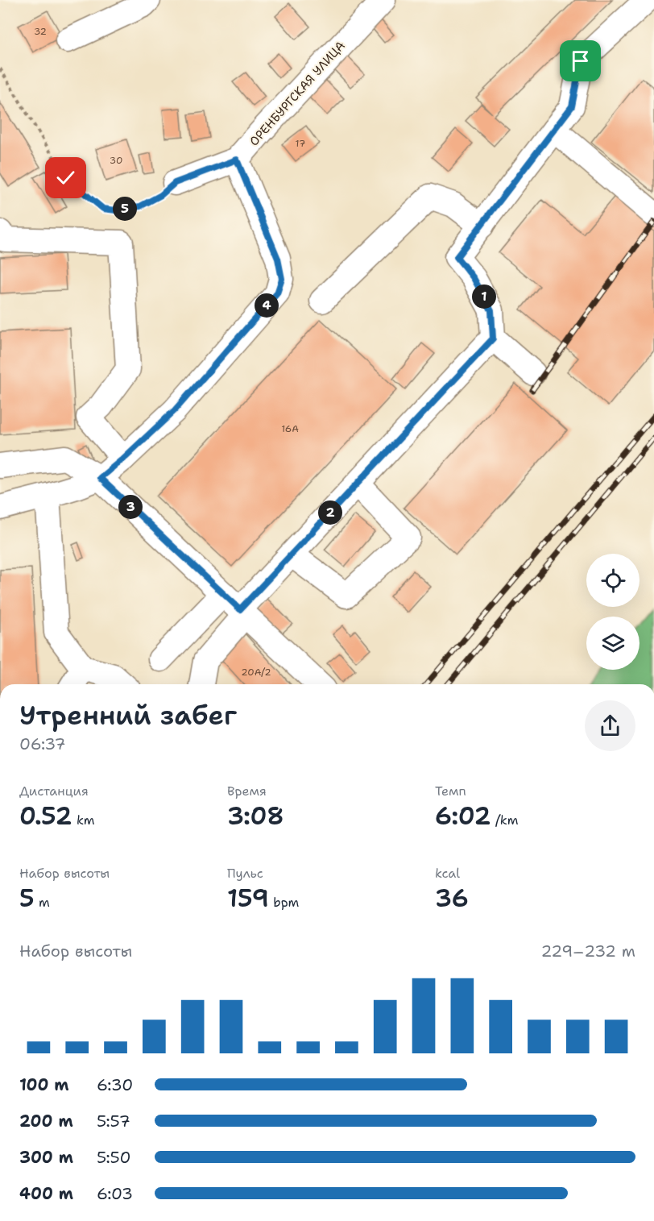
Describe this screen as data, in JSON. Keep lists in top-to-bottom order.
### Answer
{
  "streets": {
    "street": ["ОРЕНБУРГСКАЯ УЛИЦА"]
  },
  "house_numbers": [
    "32",
    "17",
    "30",
    "16А",
    "20А/2"
  ],
  "page": {
    "pins": [
      "5",
      "1",
      "4",
      "3",
      "2"
    ],
    "heading": ["Утренний забег", "06:37"],
    "stats": [
      ["Дистанция", "0.52 km"],
      ["Время", "3:08"],
      ["Темп", "6:02 /km"],
      ["Набор высоты", "5 m"],
      ["Пульс", "159 bpm"],
      ["kcal", "36"]
    ],
    "chart": ["Набор высоты", "229–232 m"],
    "list": [
      {
        "name": "100 m",
        "note": "6:30"
      },
      {
        "name": "200 m",
        "note": "5:57"
      },
      {
        "name": "300 m",
        "note": "5:50"
      },
      {
        "name": "400 m",
        "note": "6:03"
      }
    ]
  }
}
